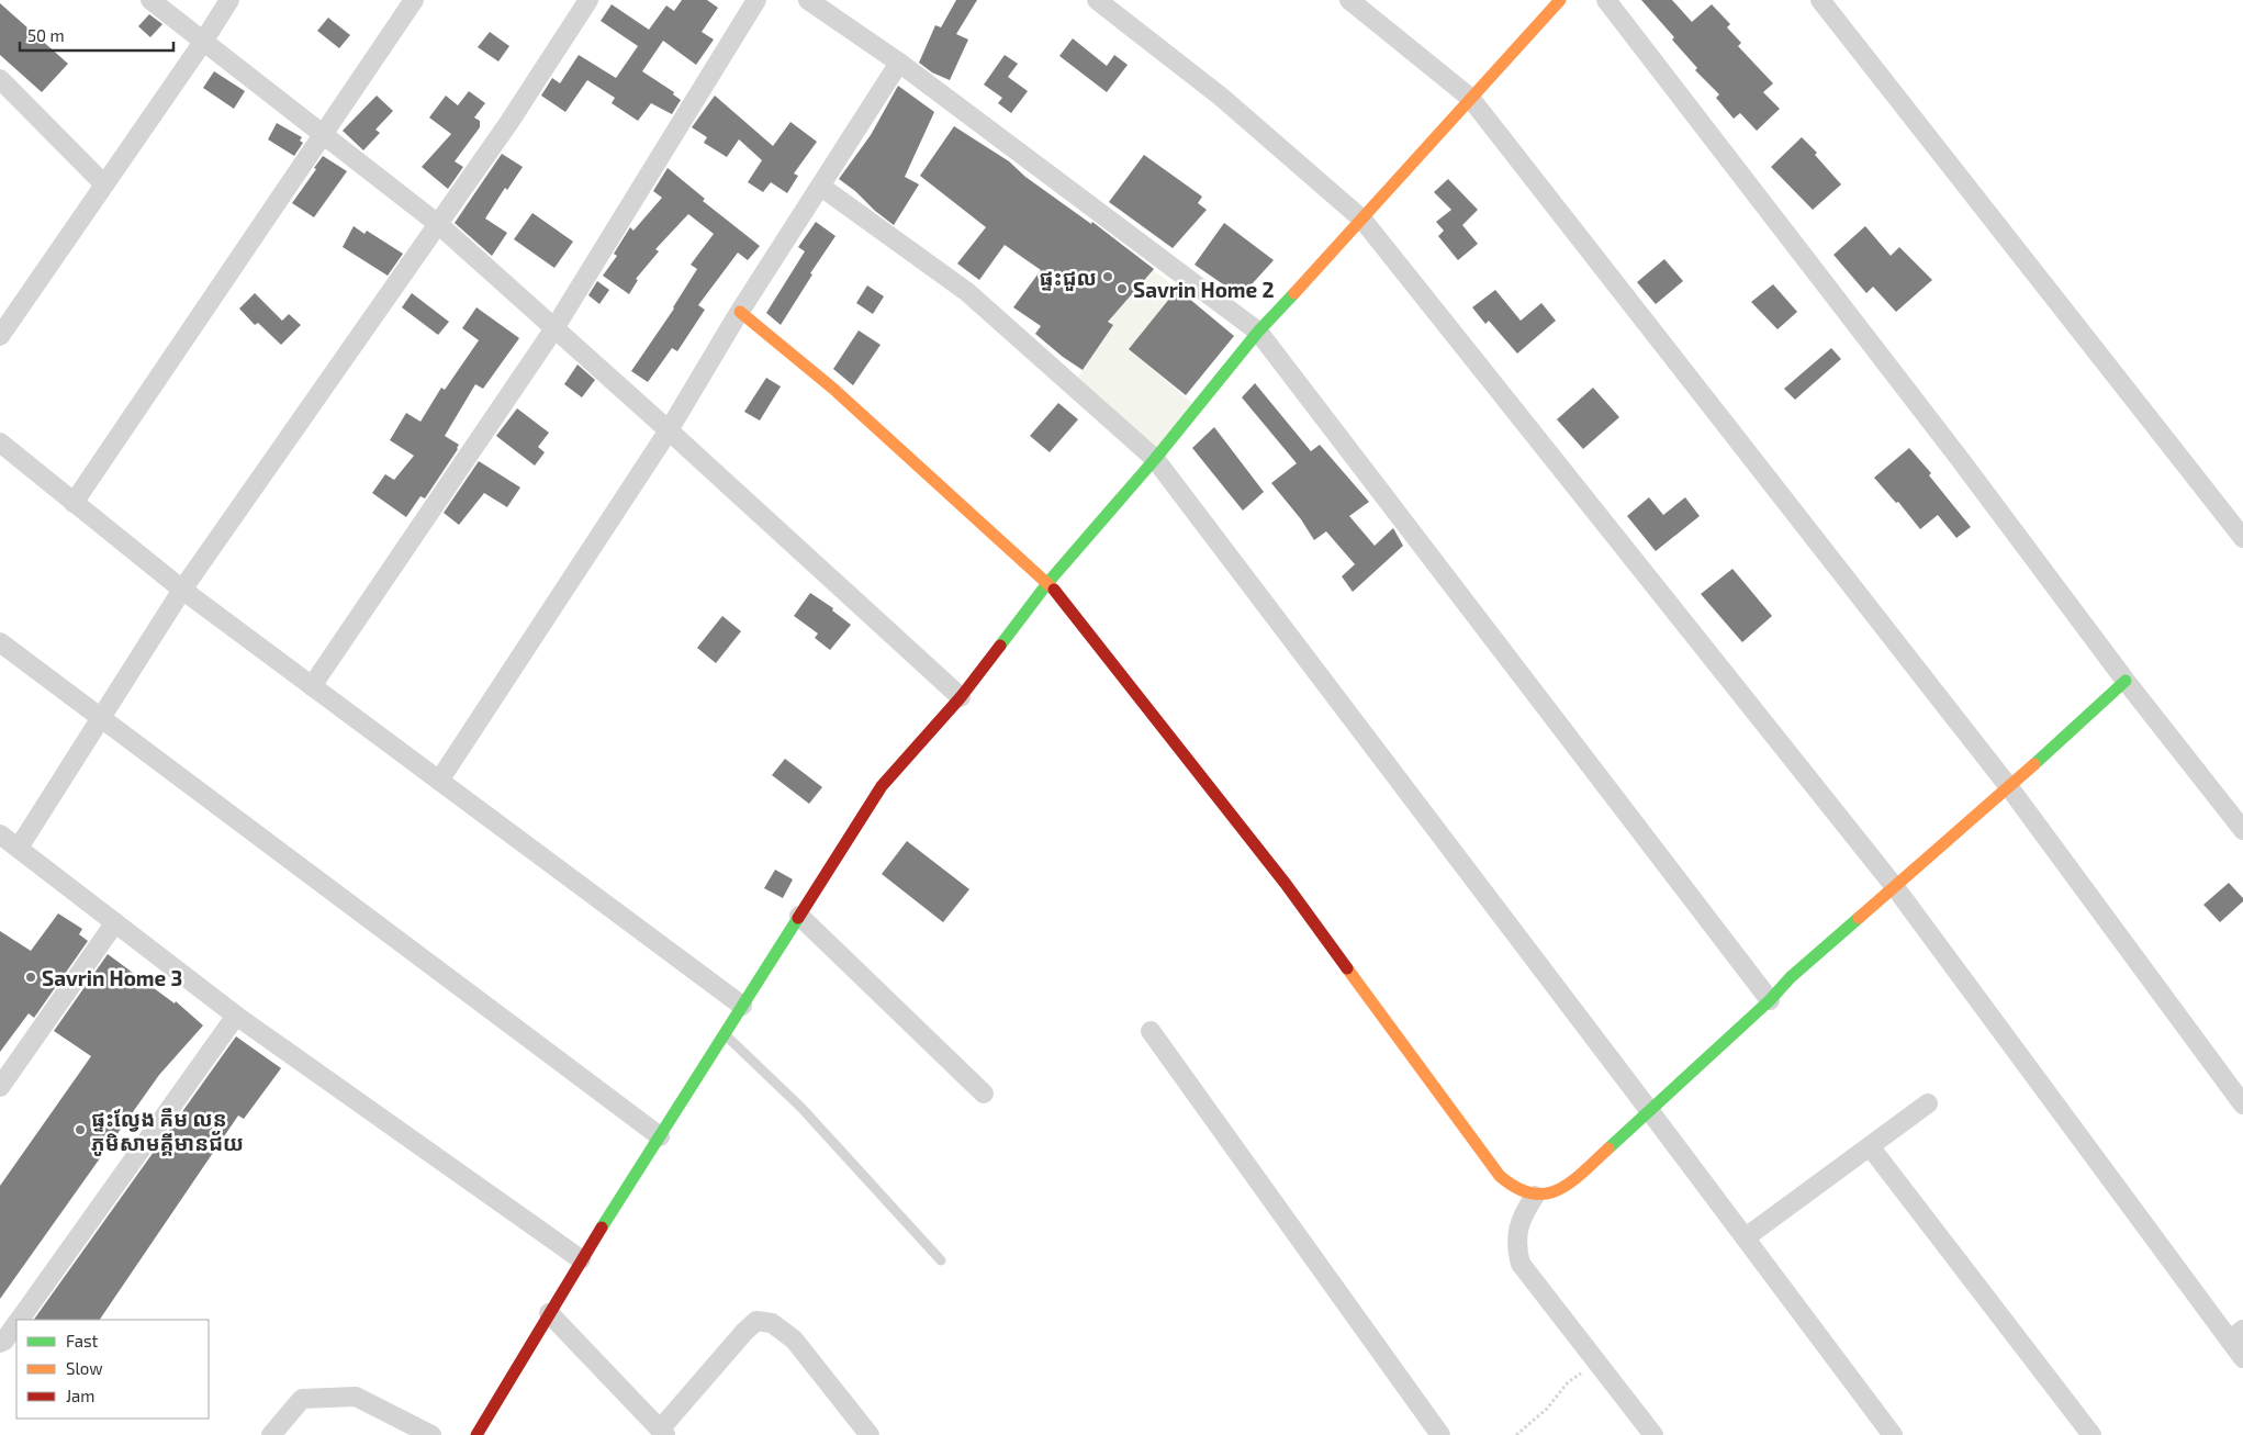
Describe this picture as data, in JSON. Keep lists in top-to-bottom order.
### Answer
{
  "places": [
    "ផ្ទះជួល",
    "Savrin Home 2",
    "Savrin Home 3",
    "ផ្ទះល្វែង គឹម លន ភូមិសាមគ្គីមានជ័យ"
  ],
  "legend": ["Fast", "Slow", "Jam"],
  "scale_bar": "50 m"
}
